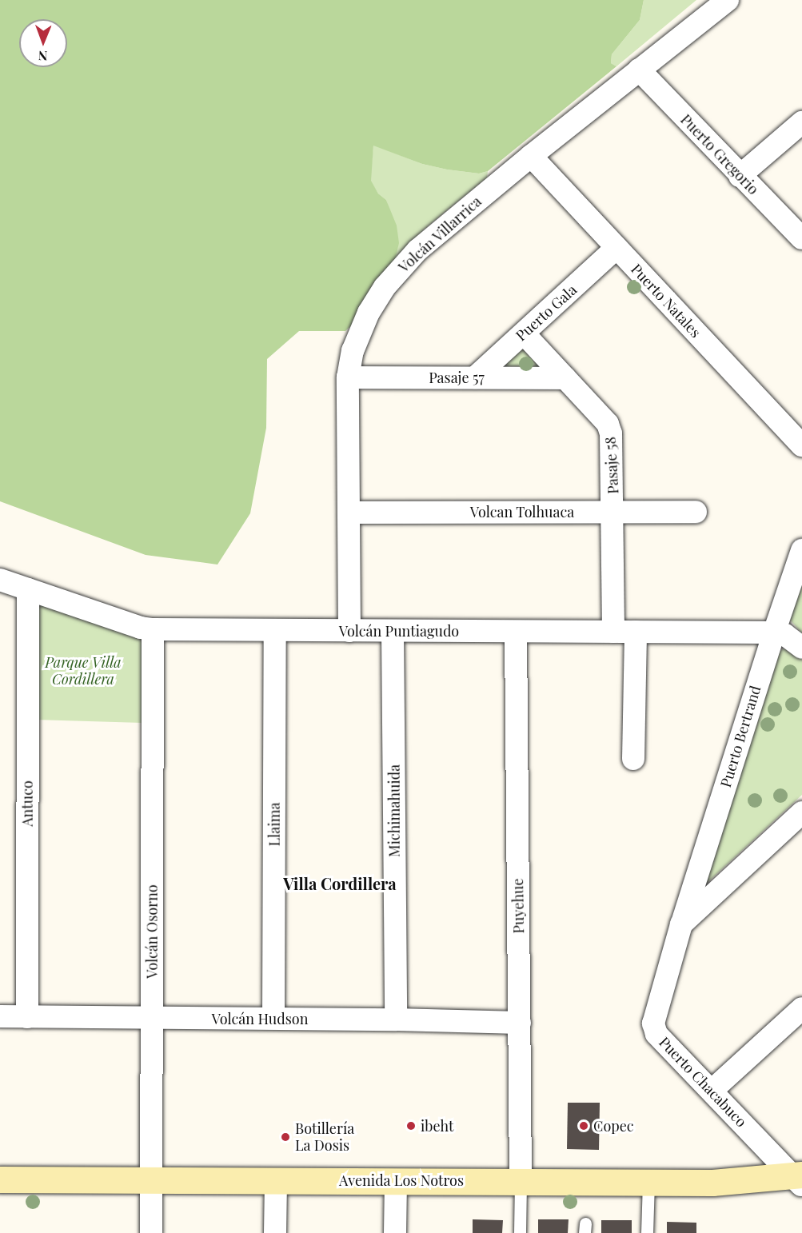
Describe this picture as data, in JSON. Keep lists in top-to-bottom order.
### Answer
{
  "streets": {
    "main road": ["Avenida Los Notros"],
    "street": [
      "Puerto Gregorio",
      "Volcán Villarrica",
      "Puerto Natales",
      "Puerto Gala",
      "Pasaje 57",
      "Pasaje 58",
      "Volcan Tolhuaca",
      "Volcán Puntiagudo",
      "Puerto Bertrand",
      "Antuco",
      "Michimahuida",
      "Llaima",
      "Puyehue",
      "Volcán Osorno",
      "Volcán Hudson",
      "Puerto Chacabuco"
    ]
  },
  "crossings": [
    ["Puerto Gregorio", "Volcán Villarrica"],
    ["Volcán Villarrica", "Puerto Natales"],
    ["Volcán Villarrica", "Pasaje 57"],
    ["Volcán Villarrica", "Volcan Tolhuaca"],
    ["Volcán Villarrica", "Volcán Puntiagudo"],
    ["Puerto Natales", "Puerto Gala"],
    ["Puerto Gala", "Pasaje 57"],
    ["Puerto Gala", "Pasaje 58"],
    ["Pasaje 57", "Pasaje 58"],
    ["Pasaje 58", "Volcan Tolhuaca"],
    ["Pasaje 58", "Volcán Puntiagudo"],
    ["Volcán Puntiagudo", "Puerto Bertrand"],
    ["Volcán Puntiagudo", "Antuco"],
    ["Volcán Puntiagudo", "Michimahuida"],
    ["Volcán Puntiagudo", "Llaima"],
    ["Volcán Puntiagudo", "Puyehue"],
    ["Volcán Puntiagudo", "Volcán Osorno"],
    ["Puerto Bertrand", "Puerto Chacabuco"],
    ["Antuco", "Volcán Hudson"],
    ["Michimahuida", "Volcán Hudson"],
    ["Llaima", "Volcán Hudson"],
    ["Puyehue", "Volcán Hudson"],
    ["Puyehue", "Avenida Los Notros"],
    ["Volcán Osorno", "Volcán Hudson"],
    ["Volcán Osorno", "Avenida Los Notros"],
    ["Puerto Chacabuco", "Avenida Los Notros"]
  ],
  "districts": ["Villa Cordillera"],
  "parks": ["Parque Villa Cordillera"],
  "places": ["ibeht", "Copec", "Botillería La Dosis"],
  "north": "bottom"
}
